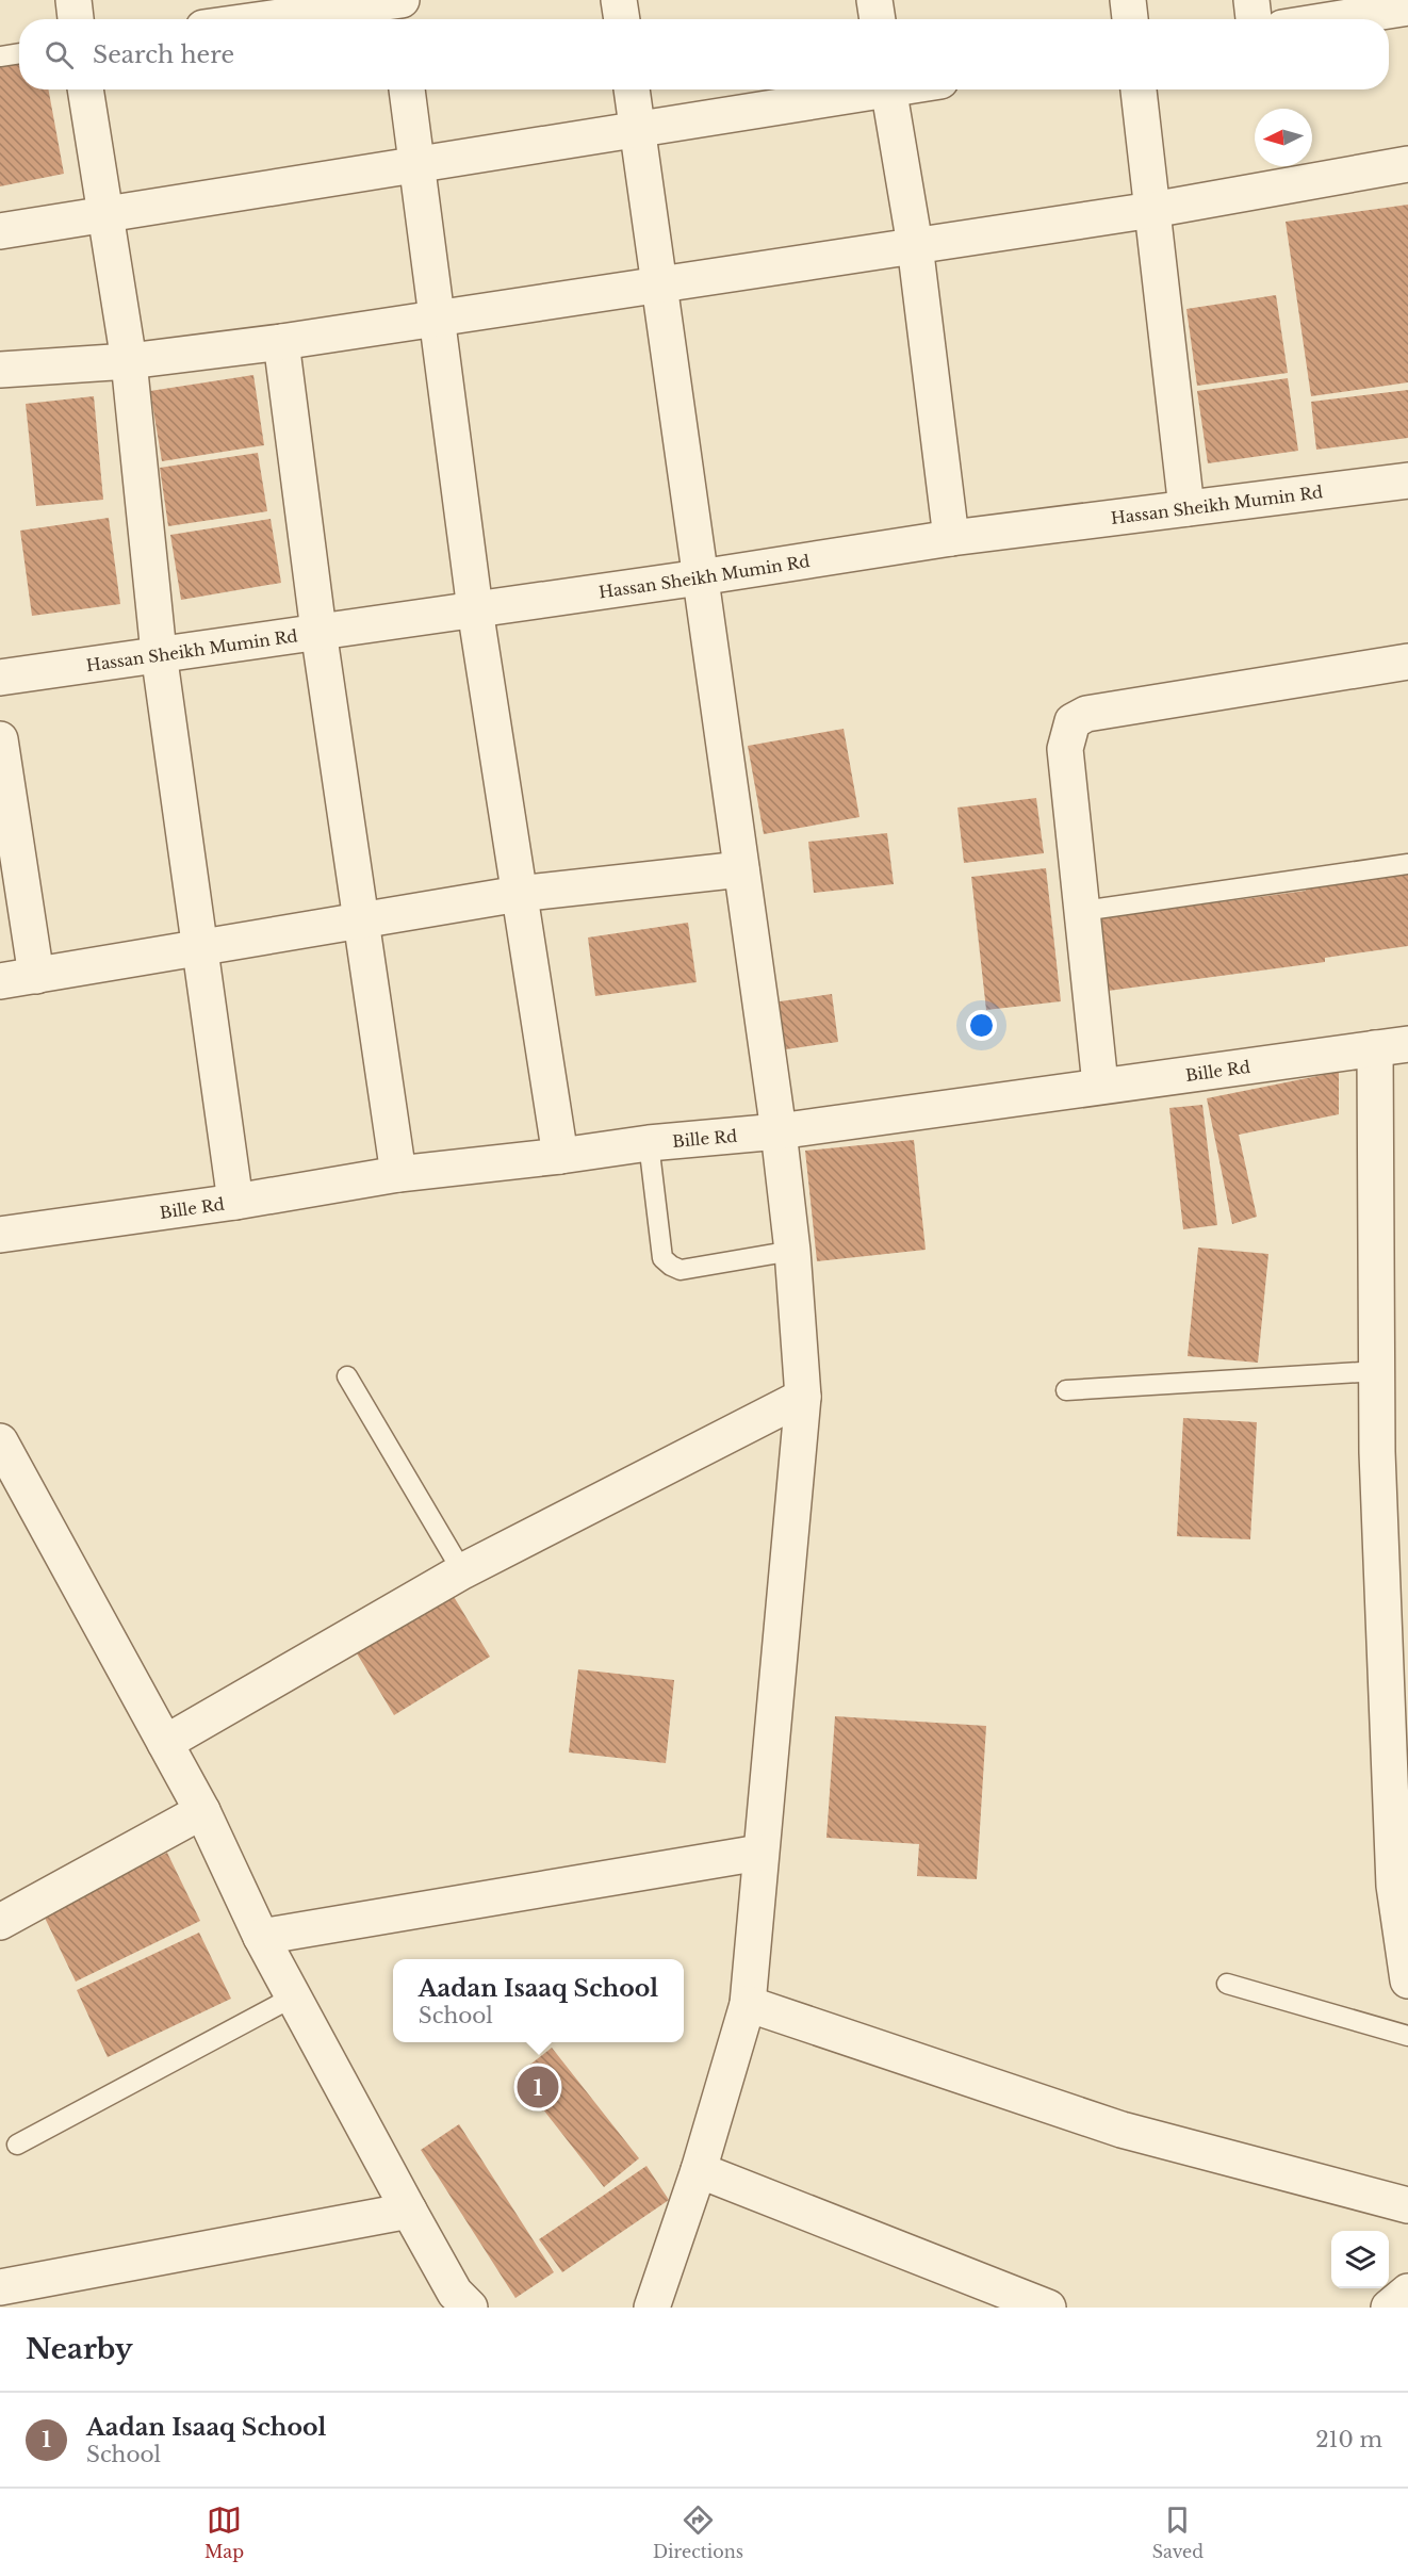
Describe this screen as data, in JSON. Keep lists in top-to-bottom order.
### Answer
{
  "streets": {
    "street": ["Hassan Sheikh Mumin Rd", "Bille Rd"]
  },
  "north": "left",
  "page": {
    "search": "Search here",
    "popup": ["Aadan Isaaq School", "School"],
    "pins": "1",
    "heading": "Nearby",
    "list": [
      {
        "mark": "1",
        "name": "Aadan Isaaq School",
        "note": "School",
        "value": "210 m"
      }
    ],
    "nav": ["Map", "Directions", "Saved"]
  }
}
